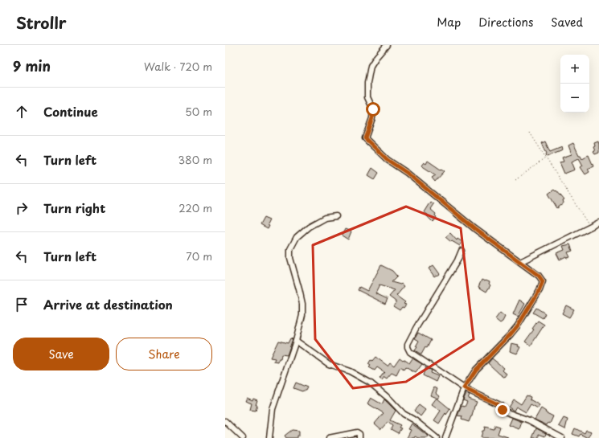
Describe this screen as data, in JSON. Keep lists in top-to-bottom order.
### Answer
{
  "page": {
    "header": "Strollr",
    "nav": ["Map", "Directions", "Saved"],
    "heading": ["9 min", "Walk · 720 m"],
    "map_buttons": ["+", "−"],
    "list": [
      ["Continue", "50 m"],
      ["Turn left", "380 m"],
      ["Turn right", "220 m"],
      ["Turn left", "70 m"],
      "Arrive at destination"
    ],
    "buttons": ["Save", "Share"]
  }
}
